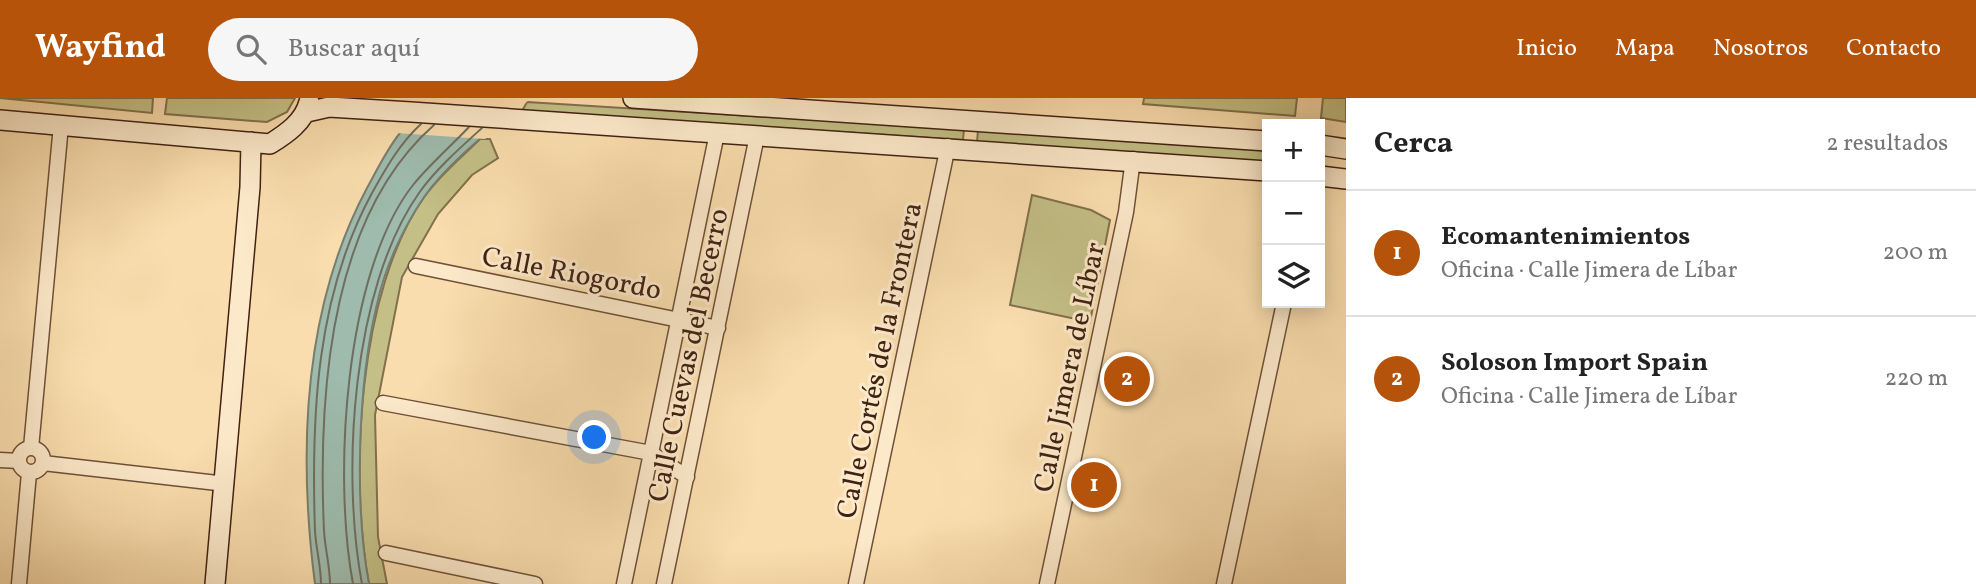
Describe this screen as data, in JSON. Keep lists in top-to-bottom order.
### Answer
{
  "streets": {
    "street": [
      "Calle Riogordo",
      "Calle Cuevas del Becerro",
      "Calle Cortés de la Frontera",
      "Calle Jimera de Líbar"
    ]
  },
  "crossings": [
    ["Calle Riogordo", "Calle Cuevas del Becerro"]
  ],
  "page": {
    "header": "Wayfind",
    "search": "Buscar aquí",
    "nav": [
      "Inicio",
      "Mapa",
      "Nosotros",
      "Contacto"
    ],
    "heading": ["Cerca", "2 resultados"],
    "map_buttons": ["+", "−"],
    "list": [
      {
        "mark": "1",
        "name": "Ecomantenimientos",
        "note": "Oficina · Calle Jimera de Líbar",
        "value": "200 m"
      },
      {
        "mark": "2",
        "name": "Soloson Import Spain",
        "note": "Oficina · Calle Jimera de Líbar",
        "value": "220 m"
      }
    ],
    "pins": ["2", "1"]
  }
}
